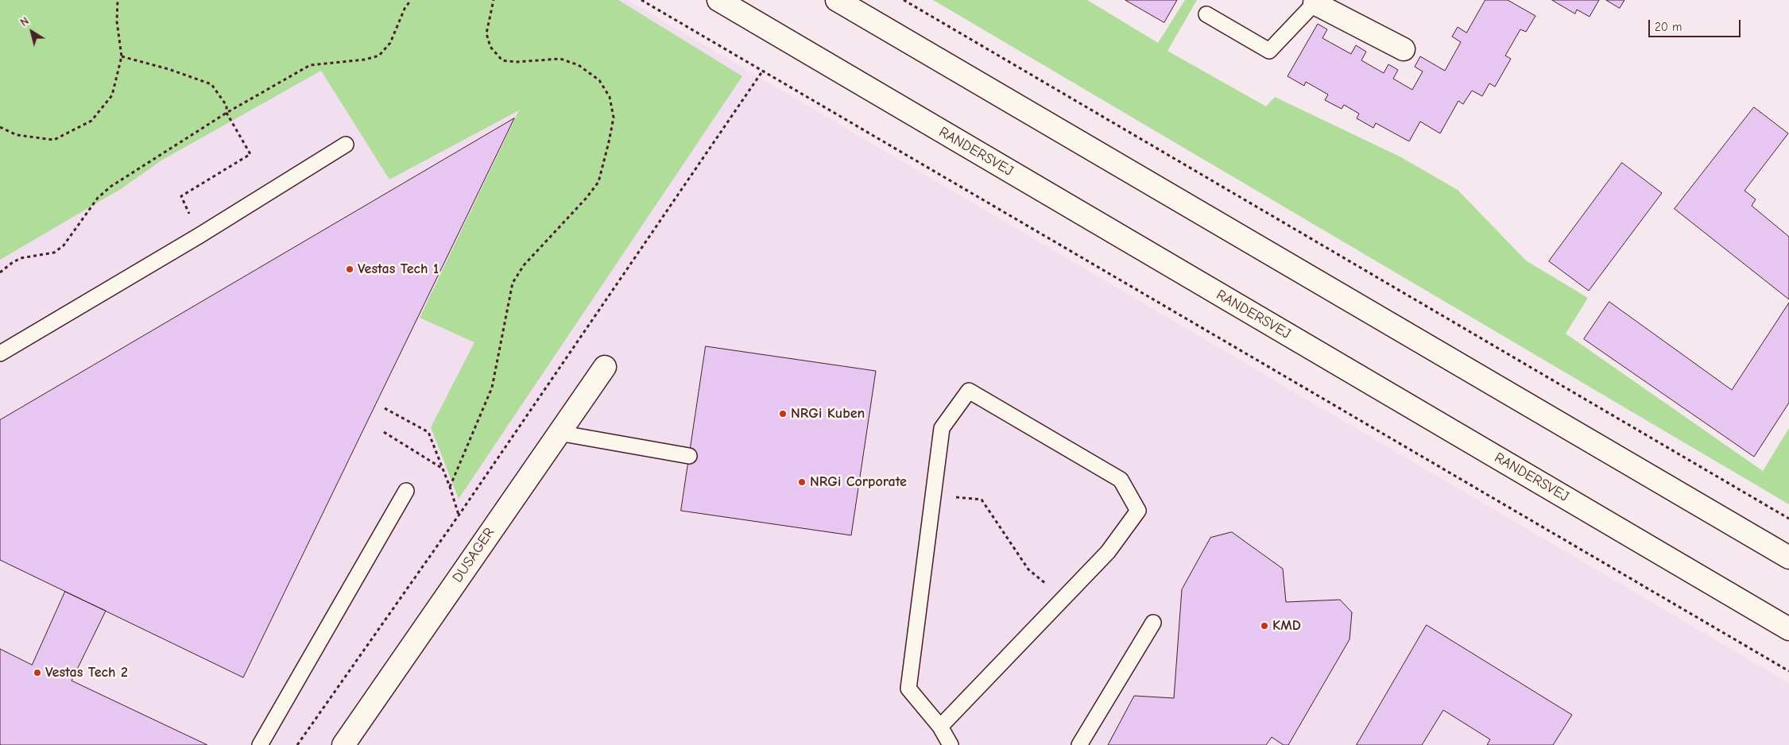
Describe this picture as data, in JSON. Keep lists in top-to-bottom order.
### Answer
{
  "streets": {
    "main road": ["RANDERSVEJ", "DUSAGER"]
  },
  "places": [
    "Vestas Tech 1",
    "NRGi Kuben",
    "NRGi Corporate",
    "KMD",
    "Vestas Tech 2"
  ],
  "scale_bar": "20 m",
  "north": "top left"
}
